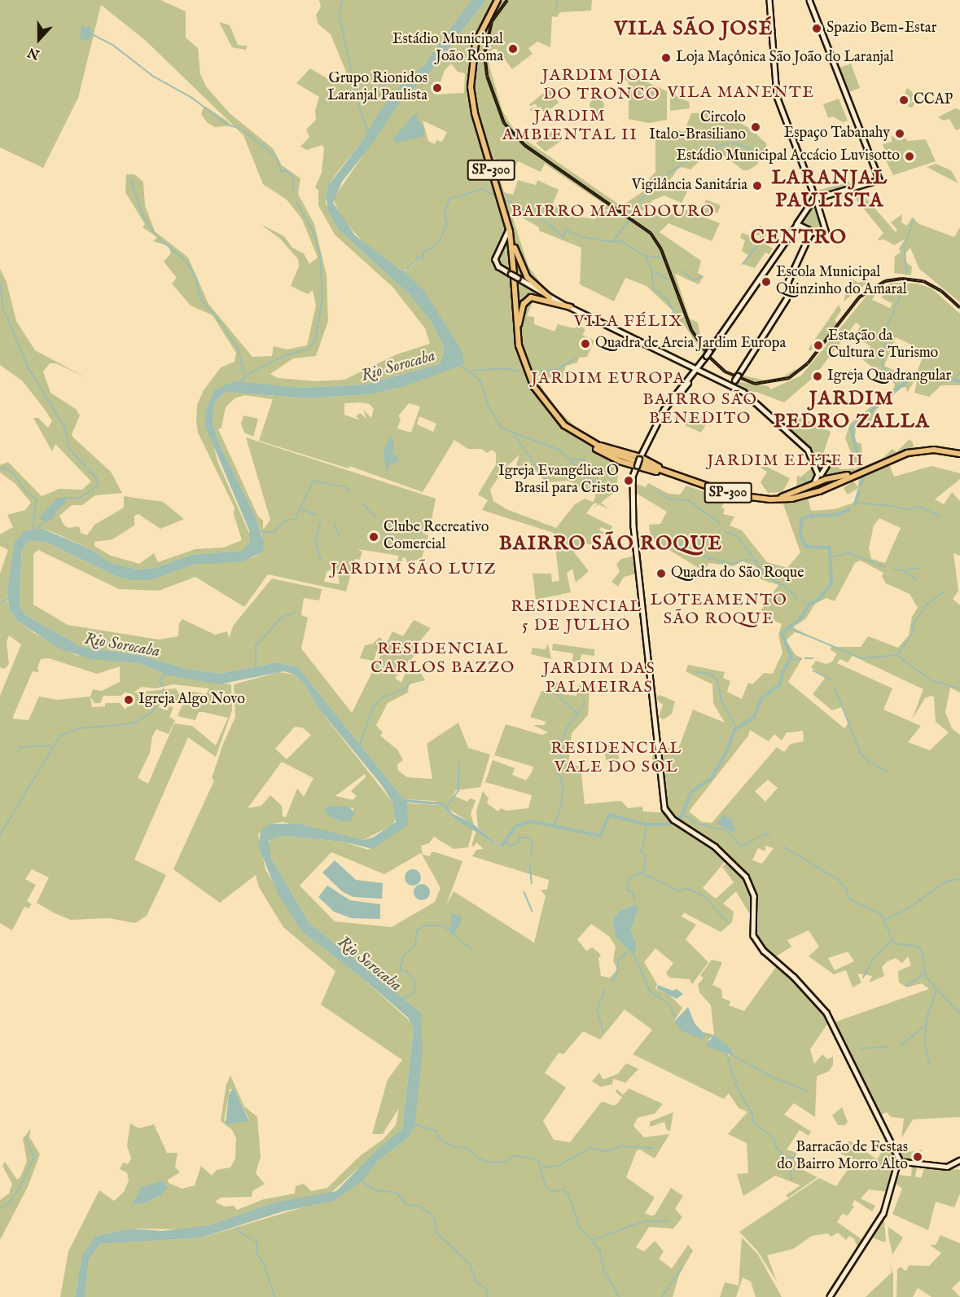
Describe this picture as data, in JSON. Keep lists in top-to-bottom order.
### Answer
{
  "streets": {
    "main road": ["SP-300"]
  },
  "districts": [
    "VILA SÃO JOSÉ",
    "JARDIM JOIA DO TRONCO",
    "VILA MANENTE",
    "JARDIM AMBIENTAL II",
    "LARANJAL PAULISTA",
    "BAIRRO MATADOURO",
    "CENTRO",
    "VILA FÉLIX",
    "JARDIM EUROPA",
    "BAIRRO SÃO BENEDITO",
    "JARDIM PEDRO ZALLA",
    "JARDIM ELITE II",
    "BAIRRO SÃO ROQUE",
    "JARDIM SÃO LUIZ",
    "LOTEAMENTO SÃO ROQUE",
    "RESIDENCIAL 5 DE JULHO",
    "RESIDENCIAL CARLOS BAZZO",
    "JARDIM DAS PALMEIRAS",
    "RESIDENCIAL VALE DO SOL"
  ],
  "water": ["Rio Sorocaba"],
  "places": [
    "Spazio Bem-Estar",
    "Estádio Municipal João Roma",
    "Loja Maçônica São João do Laranjal",
    "Grupo Rionidos Laranjal Paulista",
    "CCAP",
    "Circolo Italo-Brasiliano",
    "Espaço Tabanahy",
    "Estádio Municipal Accácio Luvisotto",
    "Vigilância Sanitária",
    "Escola Municipal Quinzinho do Amaral",
    "Quadra de Areia Jardim Europa",
    "Estação da Cultura e Turismo",
    "Igreja Quadrangular",
    "Igreja Evangélica O Brasil para Cristo",
    "Clube Recreativo Comercial",
    "Quadra do São Roque",
    "Igreja Algo Novo",
    "Barracão de Festas do Bairro Morro Alto"
  ],
  "north": "bottom"
}
